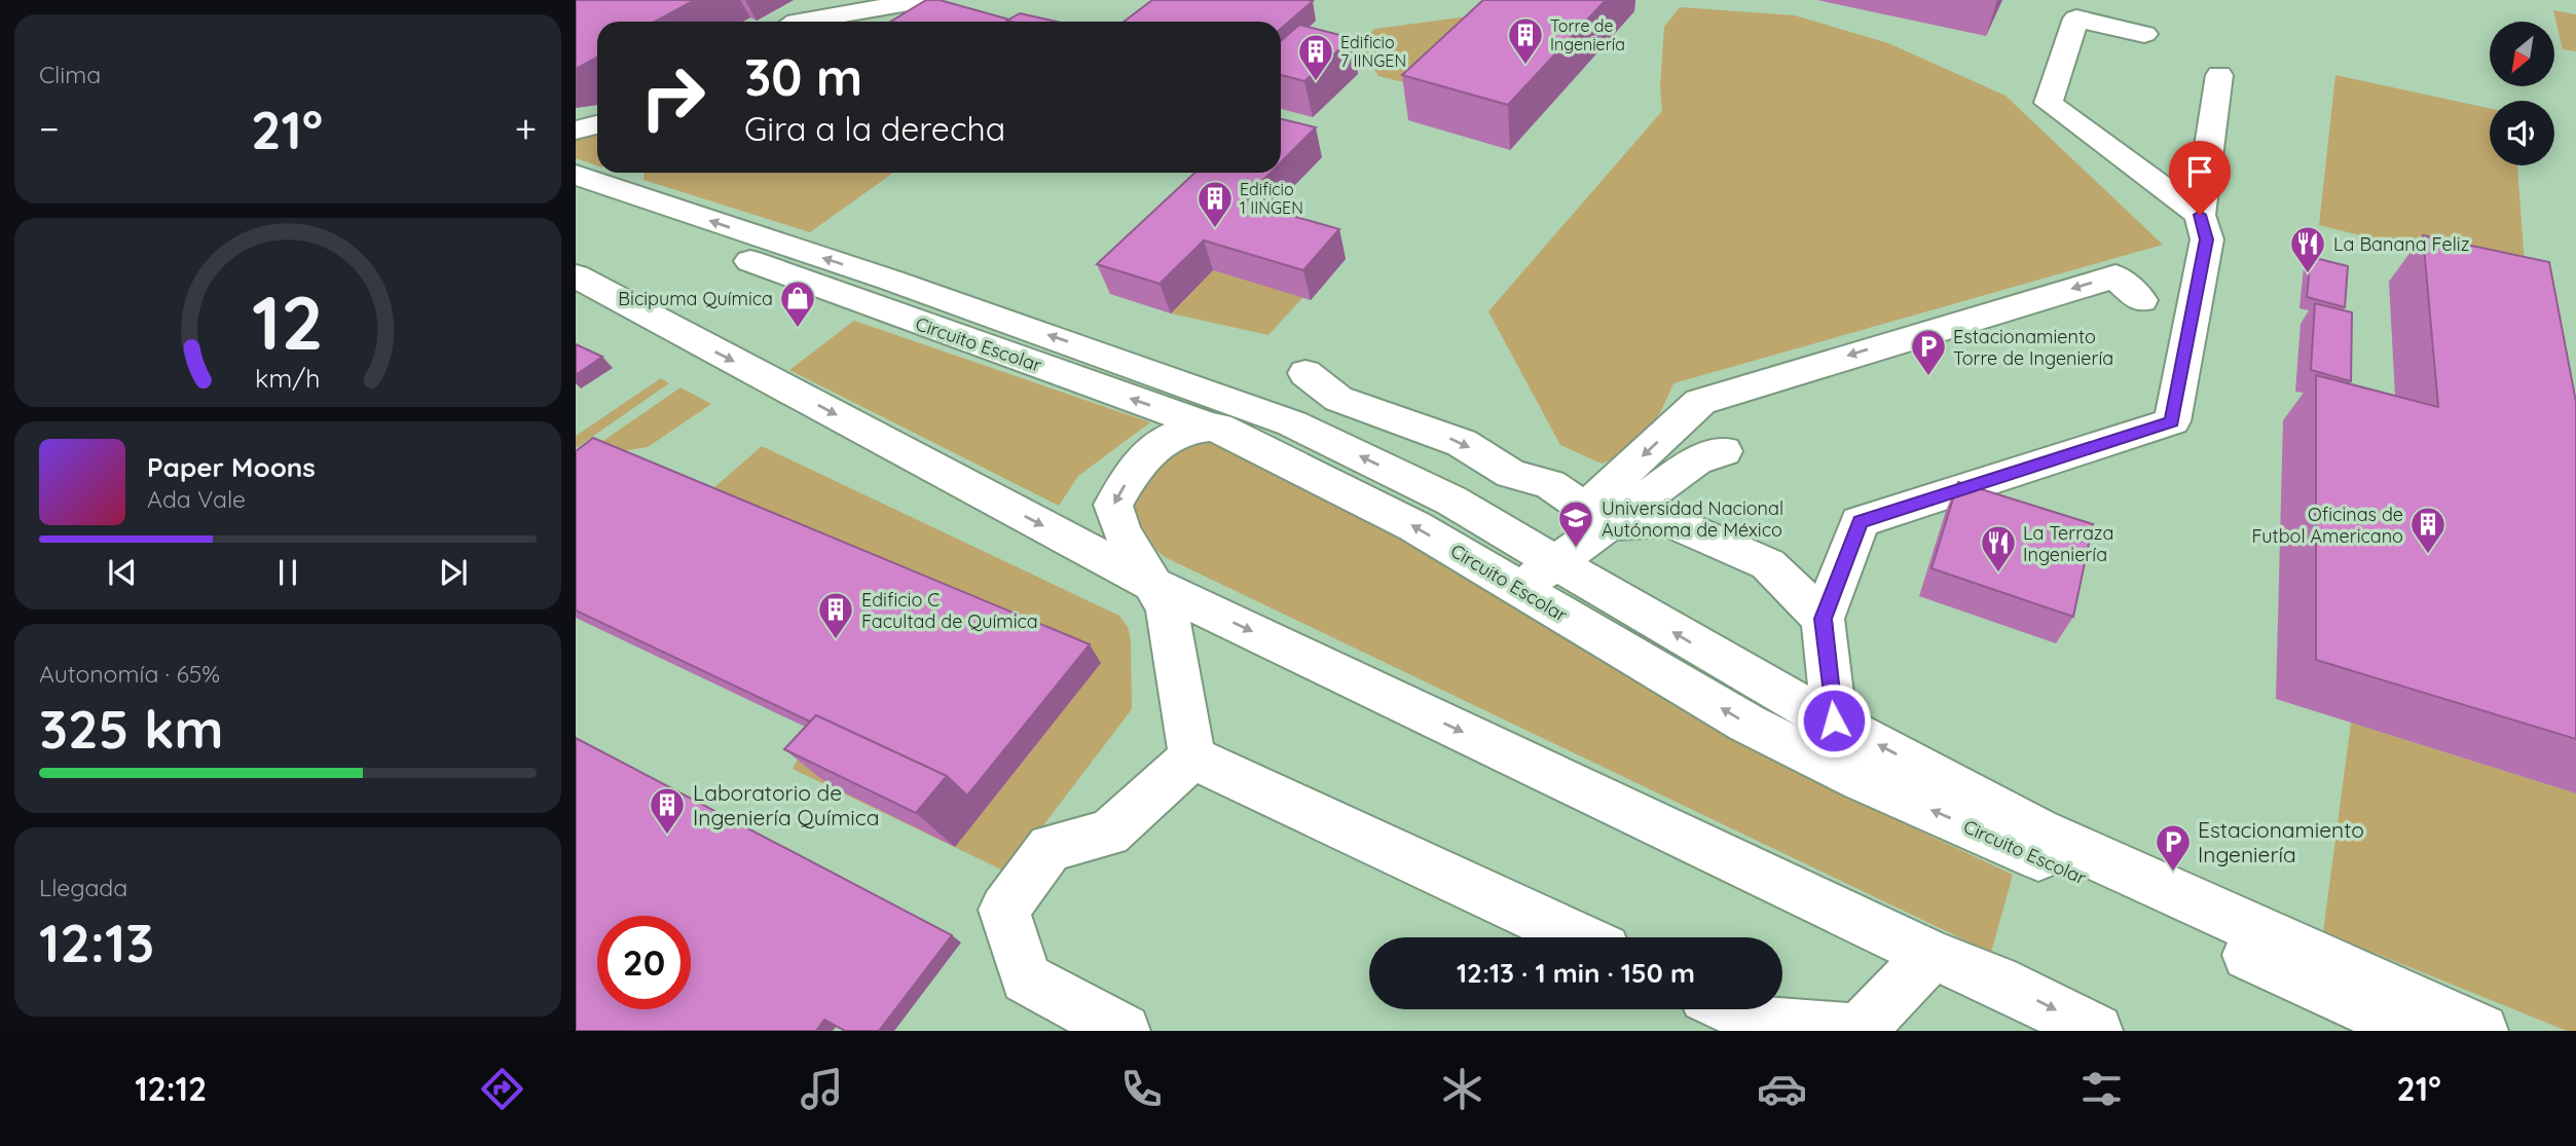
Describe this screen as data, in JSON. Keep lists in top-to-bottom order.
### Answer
{
  "streets": {
    "street": ["Circuito Escolar"]
  },
  "places": {
    "building": [
      "Torre de Ingeniería",
      "Edificio 7 IINGEN",
      "Edificio 1 IINGEN",
      "Oficinas de Futbol Americano",
      "Edificio C Facultad de Química",
      "Laboratorio de Ingeniería Química"
    ],
    "restaurant": ["La Banana Feliz", "La Terraza Ingeniería"],
    "shop": ["Bicipuma Química"],
    "parking": ["Estacionamiento Torre de Ingeniería", "Estacionamiento Ingeniería"],
    "school or university": ["Universidad Nacional Autónoma de México"]
  },
  "north": "bottom left",
  "page": {
    "tile": [
      "Clima",
      ["Autonomía · 65%", "325 km"],
      ["Llegada", "12:13"]
    ],
    "turn": ["30 m", "Gira a la derecha"],
    "heat": ["−", "21°", "+"],
    "song": ["Paper Moons", "Ada Vale"],
    "limit": "20",
    "trip": "12:13 · 1 min · 150 m",
    "tabs": ["12:12", "21°"],
    "gauge": ["12", "km/h"]
  }
}
